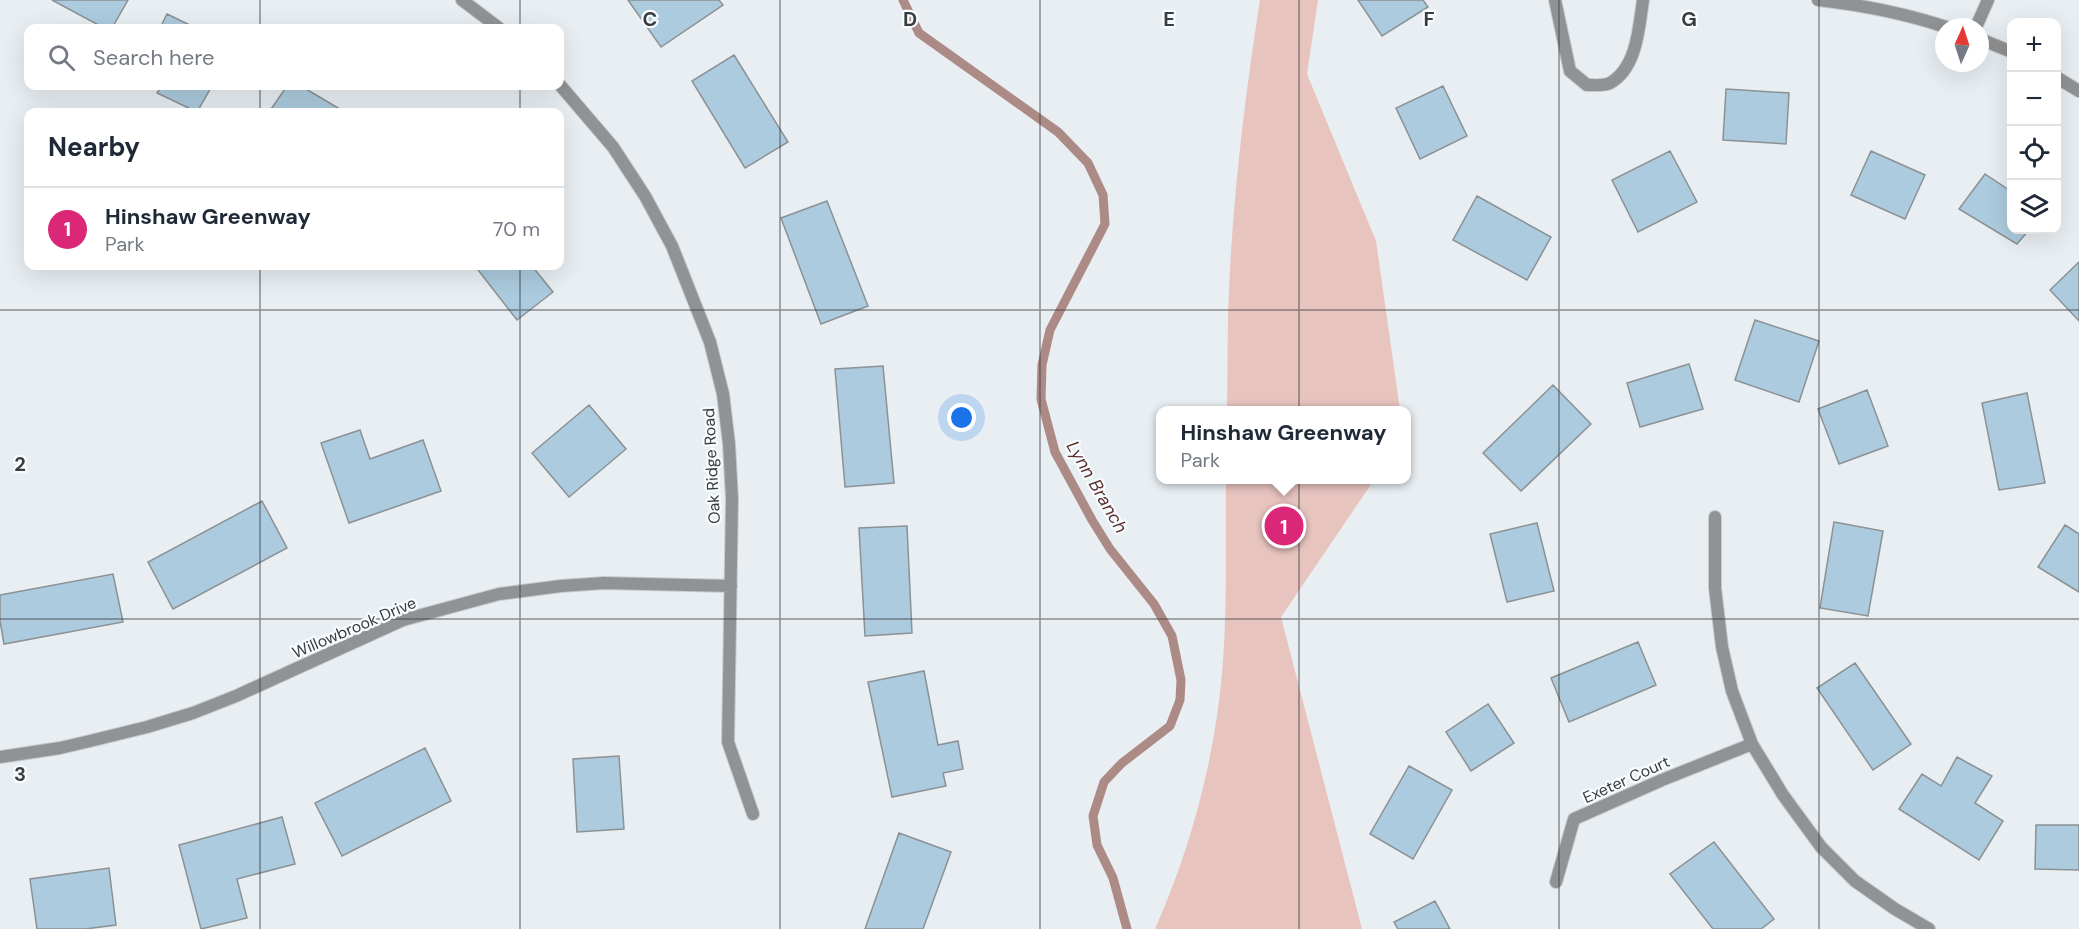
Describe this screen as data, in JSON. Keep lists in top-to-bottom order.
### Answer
{
  "streets": {
    "street": ["Oak Ridge Road", "Willowbrook Drive", "Exeter Court"]
  },
  "crossings": [
    ["Oak Ridge Road", "Willowbrook Drive"]
  ],
  "water": ["Lynn Branch"],
  "north": "top",
  "page": {
    "map_buttons": ["+", "−"],
    "search": "Search here",
    "heading": "Nearby",
    "list": [
      {
        "mark": "1",
        "name": "Hinshaw Greenway",
        "note": "Park",
        "value": "70 m"
      }
    ],
    "popup": ["Hinshaw Greenway", "Park"],
    "pins": "1"
  },
  "grid": {
    "columns": [
      "C",
      "D",
      "E",
      "F",
      "G"
    ],
    "rows": ["2", "3"]
  }
}
